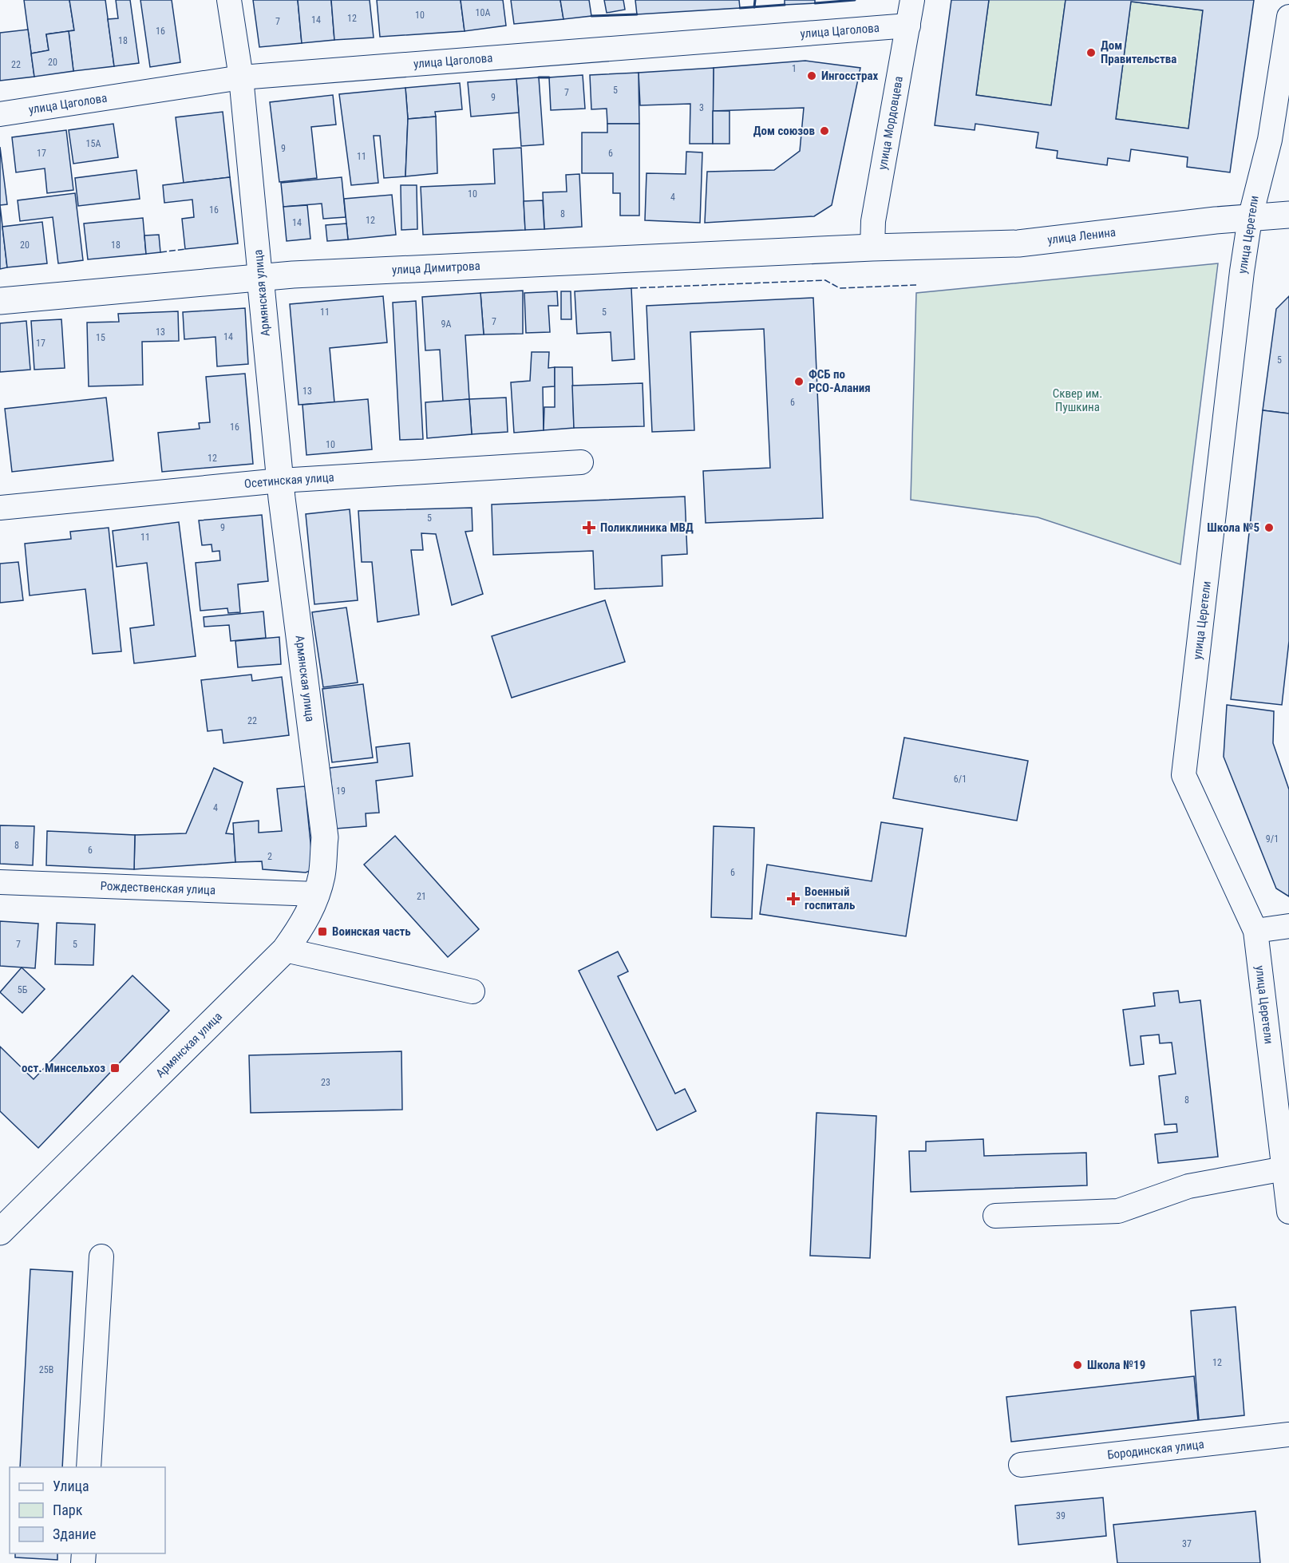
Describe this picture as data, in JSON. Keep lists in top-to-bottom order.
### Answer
{
  "streets": {
    "main road": ["улица Ленина", "улица Димитрова", "Армянская улица"],
    "street": [
      "улица Цаголова",
      "улица Мордовцева",
      "улица Церетели",
      "Осетинская улица",
      "Рождественская улица",
      "Бородинская улица"
    ]
  },
  "crossings": [
    ["улица Цаголова", "улица Мордовцева"],
    ["улица Цаголова", "Армянская улица"],
    ["улица Мордовцева", "улица Ленина"],
    ["улица Мордовцева", "улица Димитрова"],
    ["улица Церетели", "улица Ленина"],
    ["улица Ленина", "улица Димитрова"],
    ["улица Димитрова", "Армянская улица"],
    ["Армянская улица", "Осетинская улица"],
    ["Армянская улица", "Рождественская улица"]
  ],
  "parks": ["Сквер им. Пушкина"],
  "places": {
    "other": [
      "Дом Правительства",
      "Ингосстрах",
      "Дом союзов",
      "ФСБ по РСО-Алания",
      "Школа №5",
      "Школа №19"
    ],
    "health": ["Поликлиника МВД", "Военный госпиталь"],
    "transit": ["Воинская часть", "ост. Минсельхоз"]
  },
  "house_numbers": [
    "10А",
    "10",
    "12",
    "14",
    "7",
    "16",
    "18",
    "20",
    "22",
    "1",
    "5",
    "7",
    "9",
    "3",
    "15А",
    "9",
    "17",
    "6",
    "11",
    "10",
    "4",
    "16",
    "8",
    "12",
    "14",
    "20",
    "18",
    "11",
    "5",
    "7",
    "9А",
    "13",
    "14",
    "15",
    "17",
    "5",
    "13",
    "6",
    "16",
    "10",
    "12",
    "5",
    "9",
    "11",
    "22",
    "6/1",
    "19",
    "4",
    "9/1",
    "8",
    "6",
    "2",
    "6",
    "21",
    "7",
    "5",
    "5Б",
    "23",
    "8",
    "12",
    "25В",
    "39",
    "37"
  ],
  "legend": ["Улица", "Парк", "Здание"]
}
